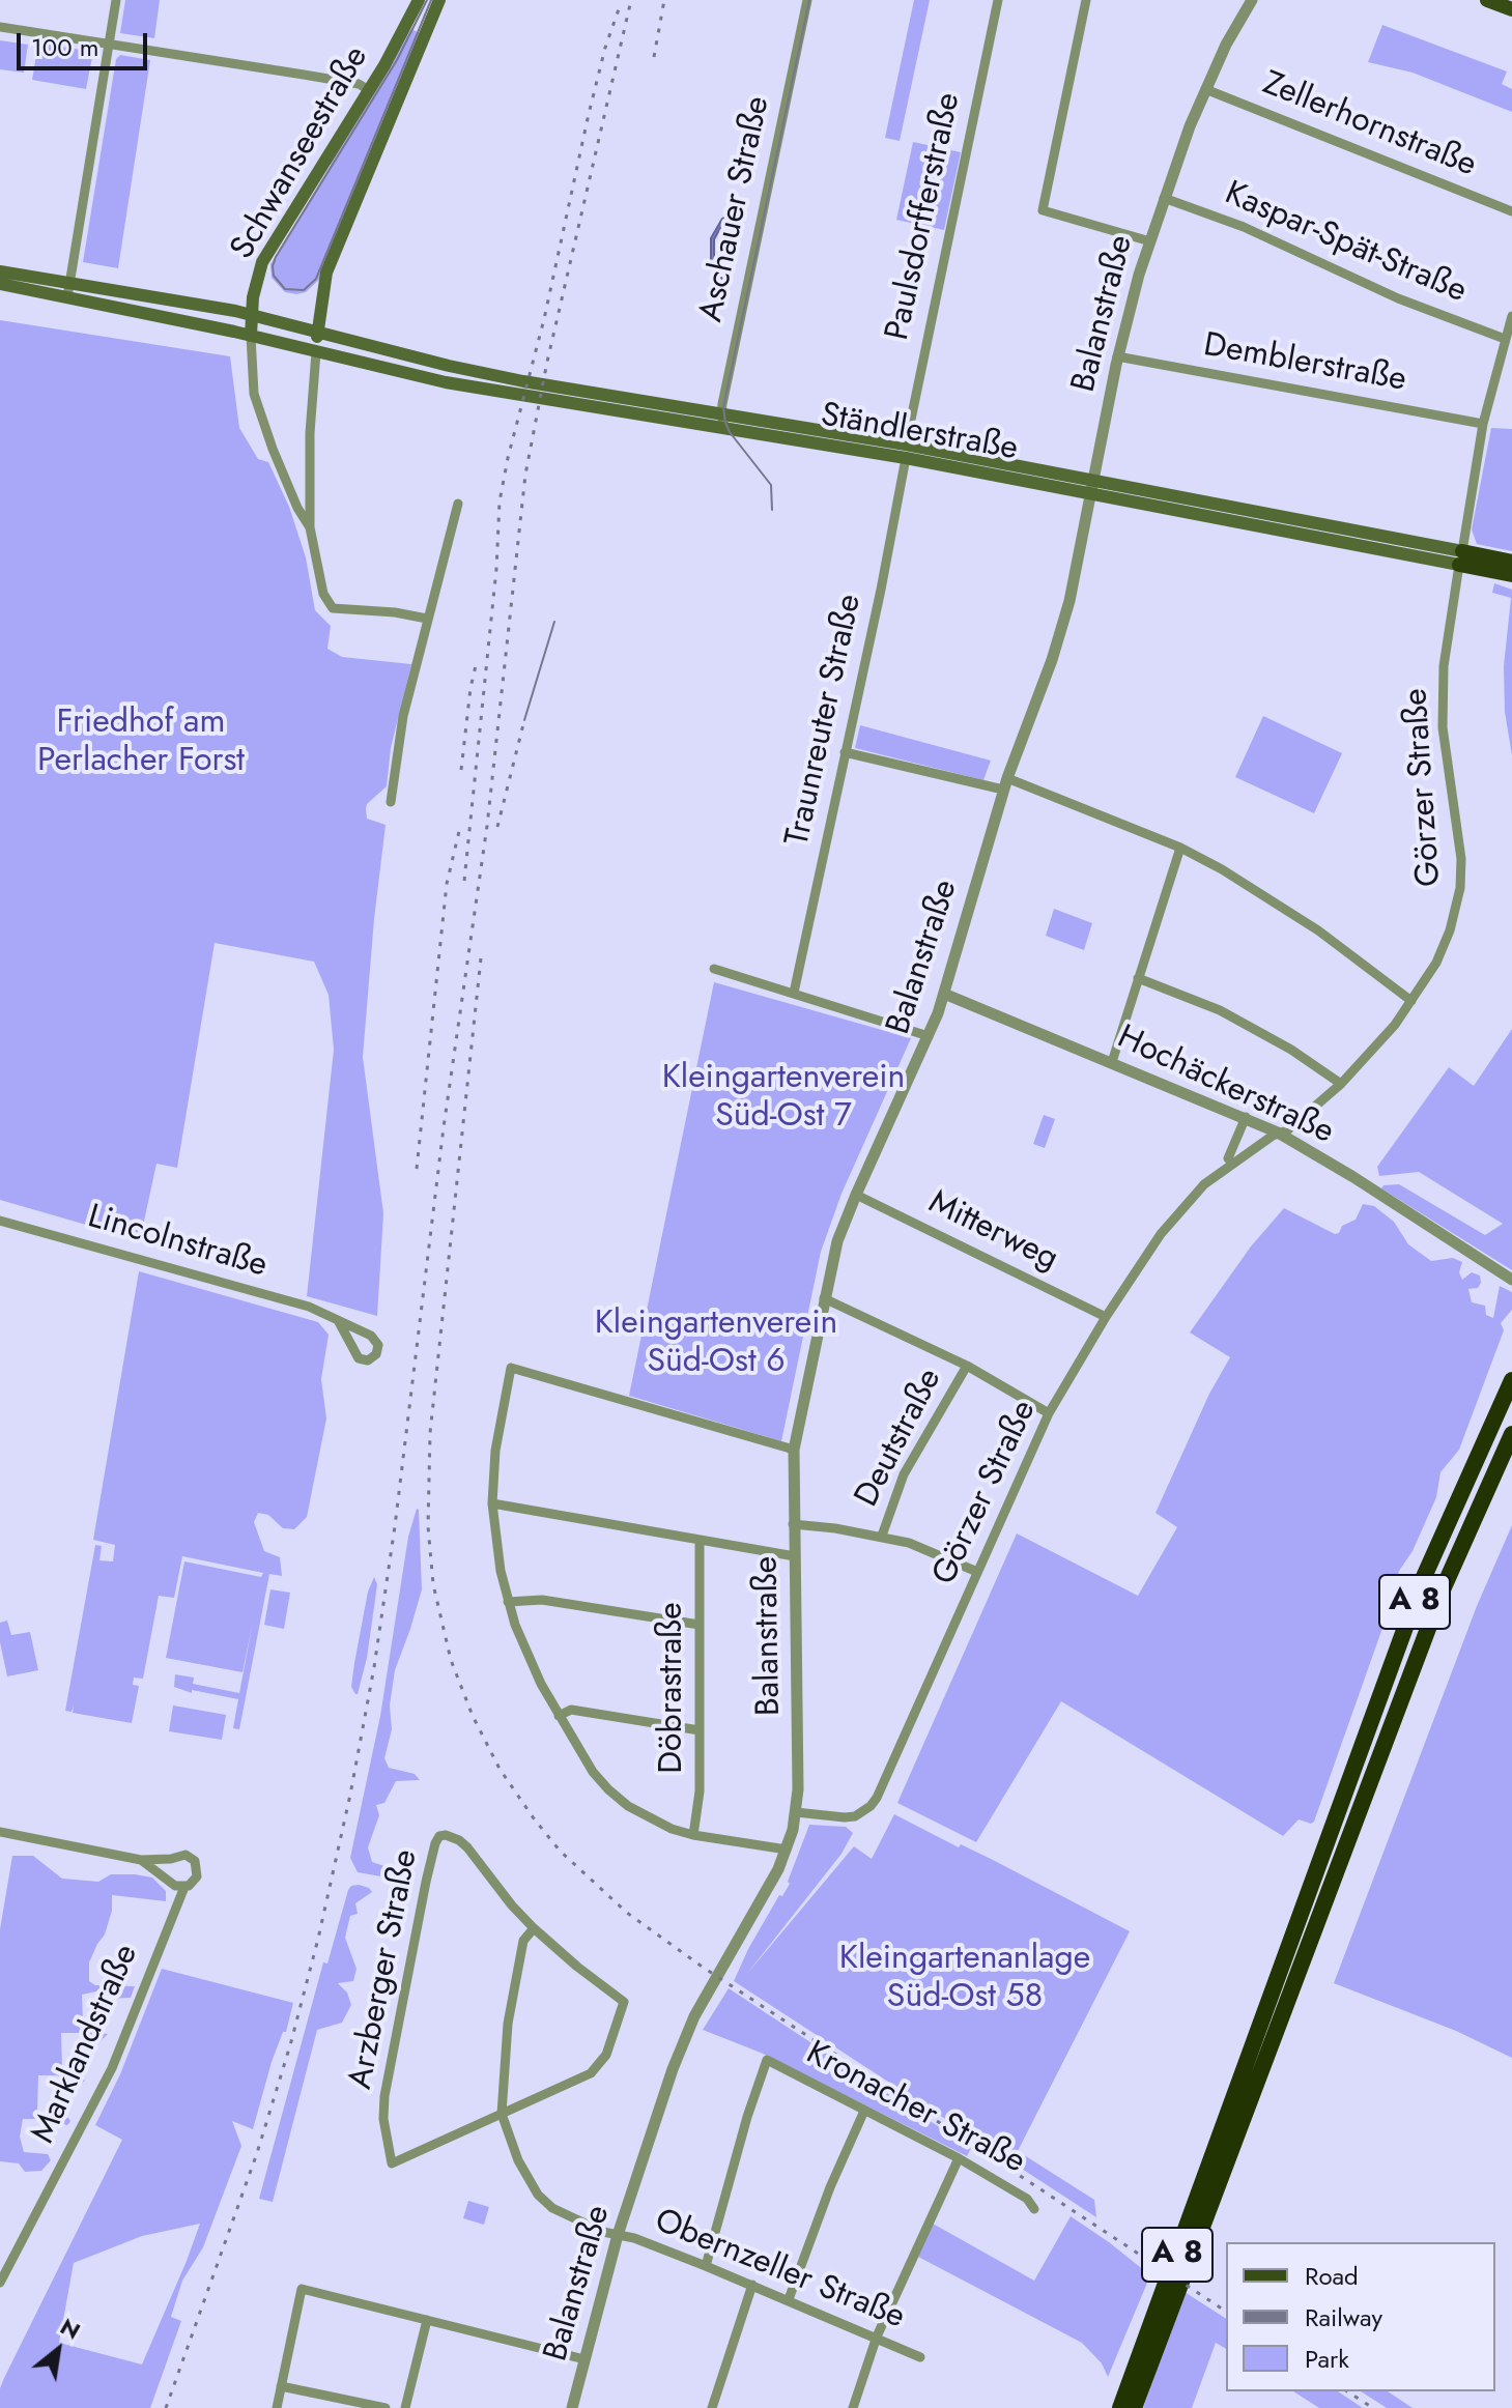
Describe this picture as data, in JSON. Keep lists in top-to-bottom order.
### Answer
{
  "streets": {
    "highway": ["Ständlerstraße", "A 8"],
    "main road": ["Schwanseestraße"],
    "street": [
      "Zellerhornstraße",
      "Aschauer Straße",
      "Paulsdorfferstraße",
      "Kaspar-Spät-Straße",
      "Balanstraße",
      "Demblerstraße",
      "Traunreuter Straße",
      "Görzer Straße",
      "Hochäckerstraße",
      "Mitterweg",
      "Lincolnstraße",
      "Deutstraße",
      "Döbrastraße",
      "Arzberger Straße",
      "Marklandstraße",
      "Kronacher Straße",
      "Obernzeller Straße"
    ]
  },
  "crossings": [
    ["Zellerhornstraße", "Balanstraße"],
    ["Schwanseestraße", "Ständlerstraße"],
    ["Aschauer Straße", "Ständlerstraße"],
    ["Paulsdorfferstraße", "Ständlerstraße"],
    ["Paulsdorfferstraße", "Traunreuter Straße"],
    ["Kaspar-Spät-Straße", "Balanstraße"],
    ["Kaspar-Spät-Straße", "Görzer Straße"],
    ["Balanstraße", "Demblerstraße"],
    ["Balanstraße", "Ständlerstraße"],
    ["Balanstraße", "Görzer Straße"],
    ["Balanstraße", "Hochäckerstraße"],
    ["Balanstraße", "Mitterweg"],
    ["Balanstraße", "Obernzeller Straße"],
    ["Demblerstraße", "Görzer Straße"],
    ["Ständlerstraße", "Traunreuter Straße"],
    ["Ständlerstraße", "Görzer Straße"],
    ["Görzer Straße", "Hochäckerstraße"],
    ["Görzer Straße", "Mitterweg"],
    ["Arzberger Straße", "Obernzeller Straße"],
    ["Kronacher Straße", "Obernzeller Straße"]
  ],
  "parks": [
    "Friedhof am Perlacher Forst",
    "Kleingartenverein Süd-Ost 7",
    "Kleingartenverein Süd-Ost 6",
    "Kleingartenanlage Süd-Ost 58"
  ],
  "legend": ["Road", "Railway", "Park"],
  "scale_bar": "100 m",
  "north": "top right"
}
